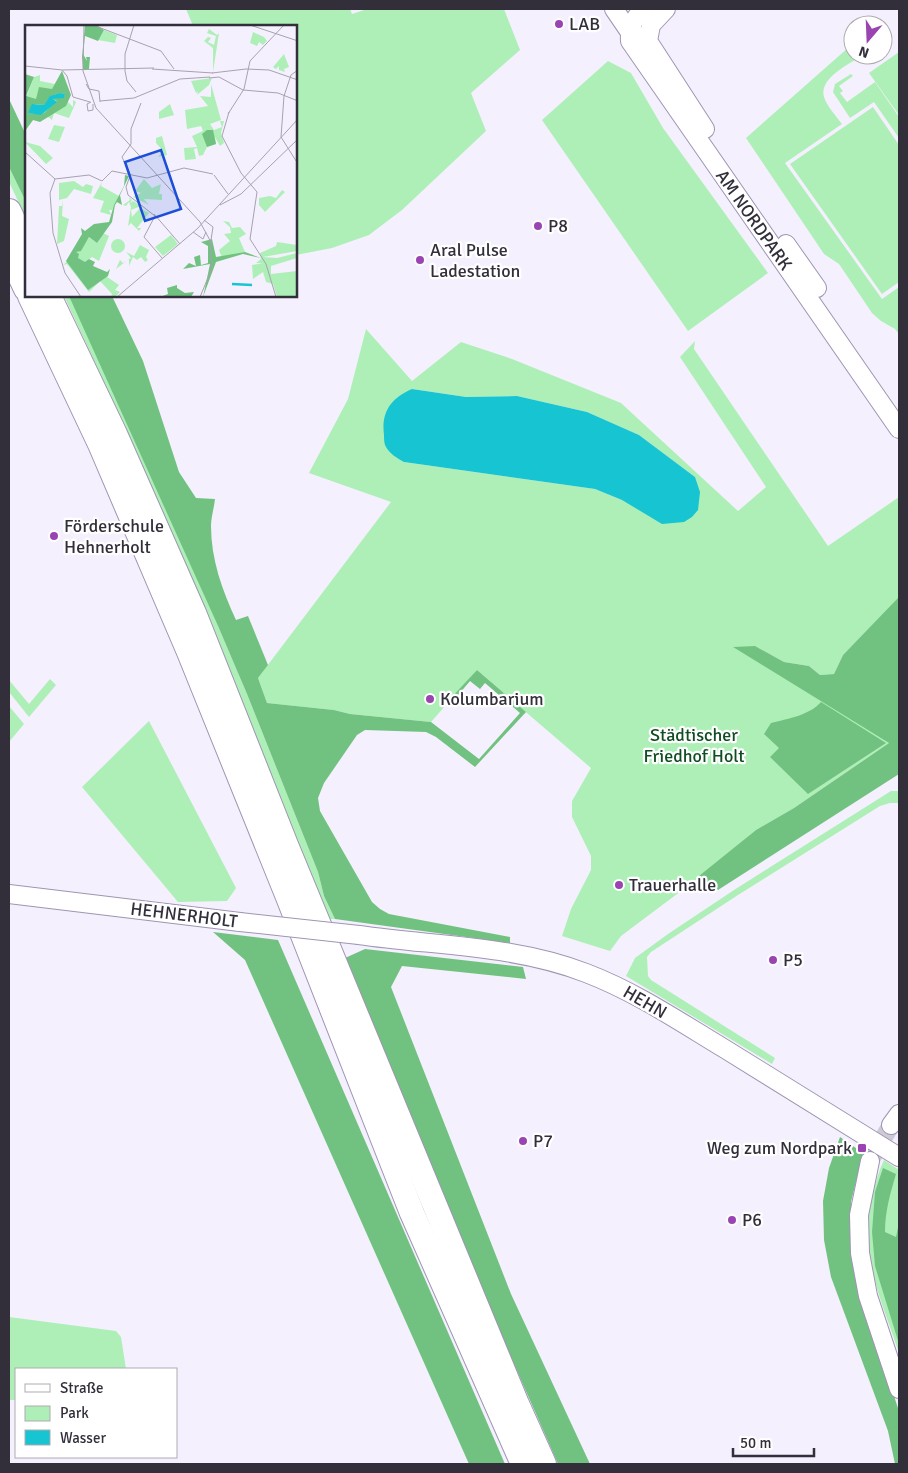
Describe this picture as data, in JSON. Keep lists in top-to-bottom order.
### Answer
{
  "streets": {
    "street": ["AM NORDPARK", "HEHNERHOLT", "HEHN"]
  },
  "crossings": [
    ["HEHNERHOLT", "HEHN"]
  ],
  "parks": ["Städtischer Friedhof Holt"],
  "places": {
    "other": [
      "LAB",
      "P8",
      "Aral Pulse Ladestation",
      "Förderschule Hehnerholt",
      "Kolumbarium",
      "Trauerhalle",
      "P5",
      "P7",
      "P6"
    ],
    "transit": ["Weg zum Nordpark"]
  },
  "legend": ["Straße", "Park", "Wasser"],
  "scale_bar": "50 m",
  "north": "bottom"
}
